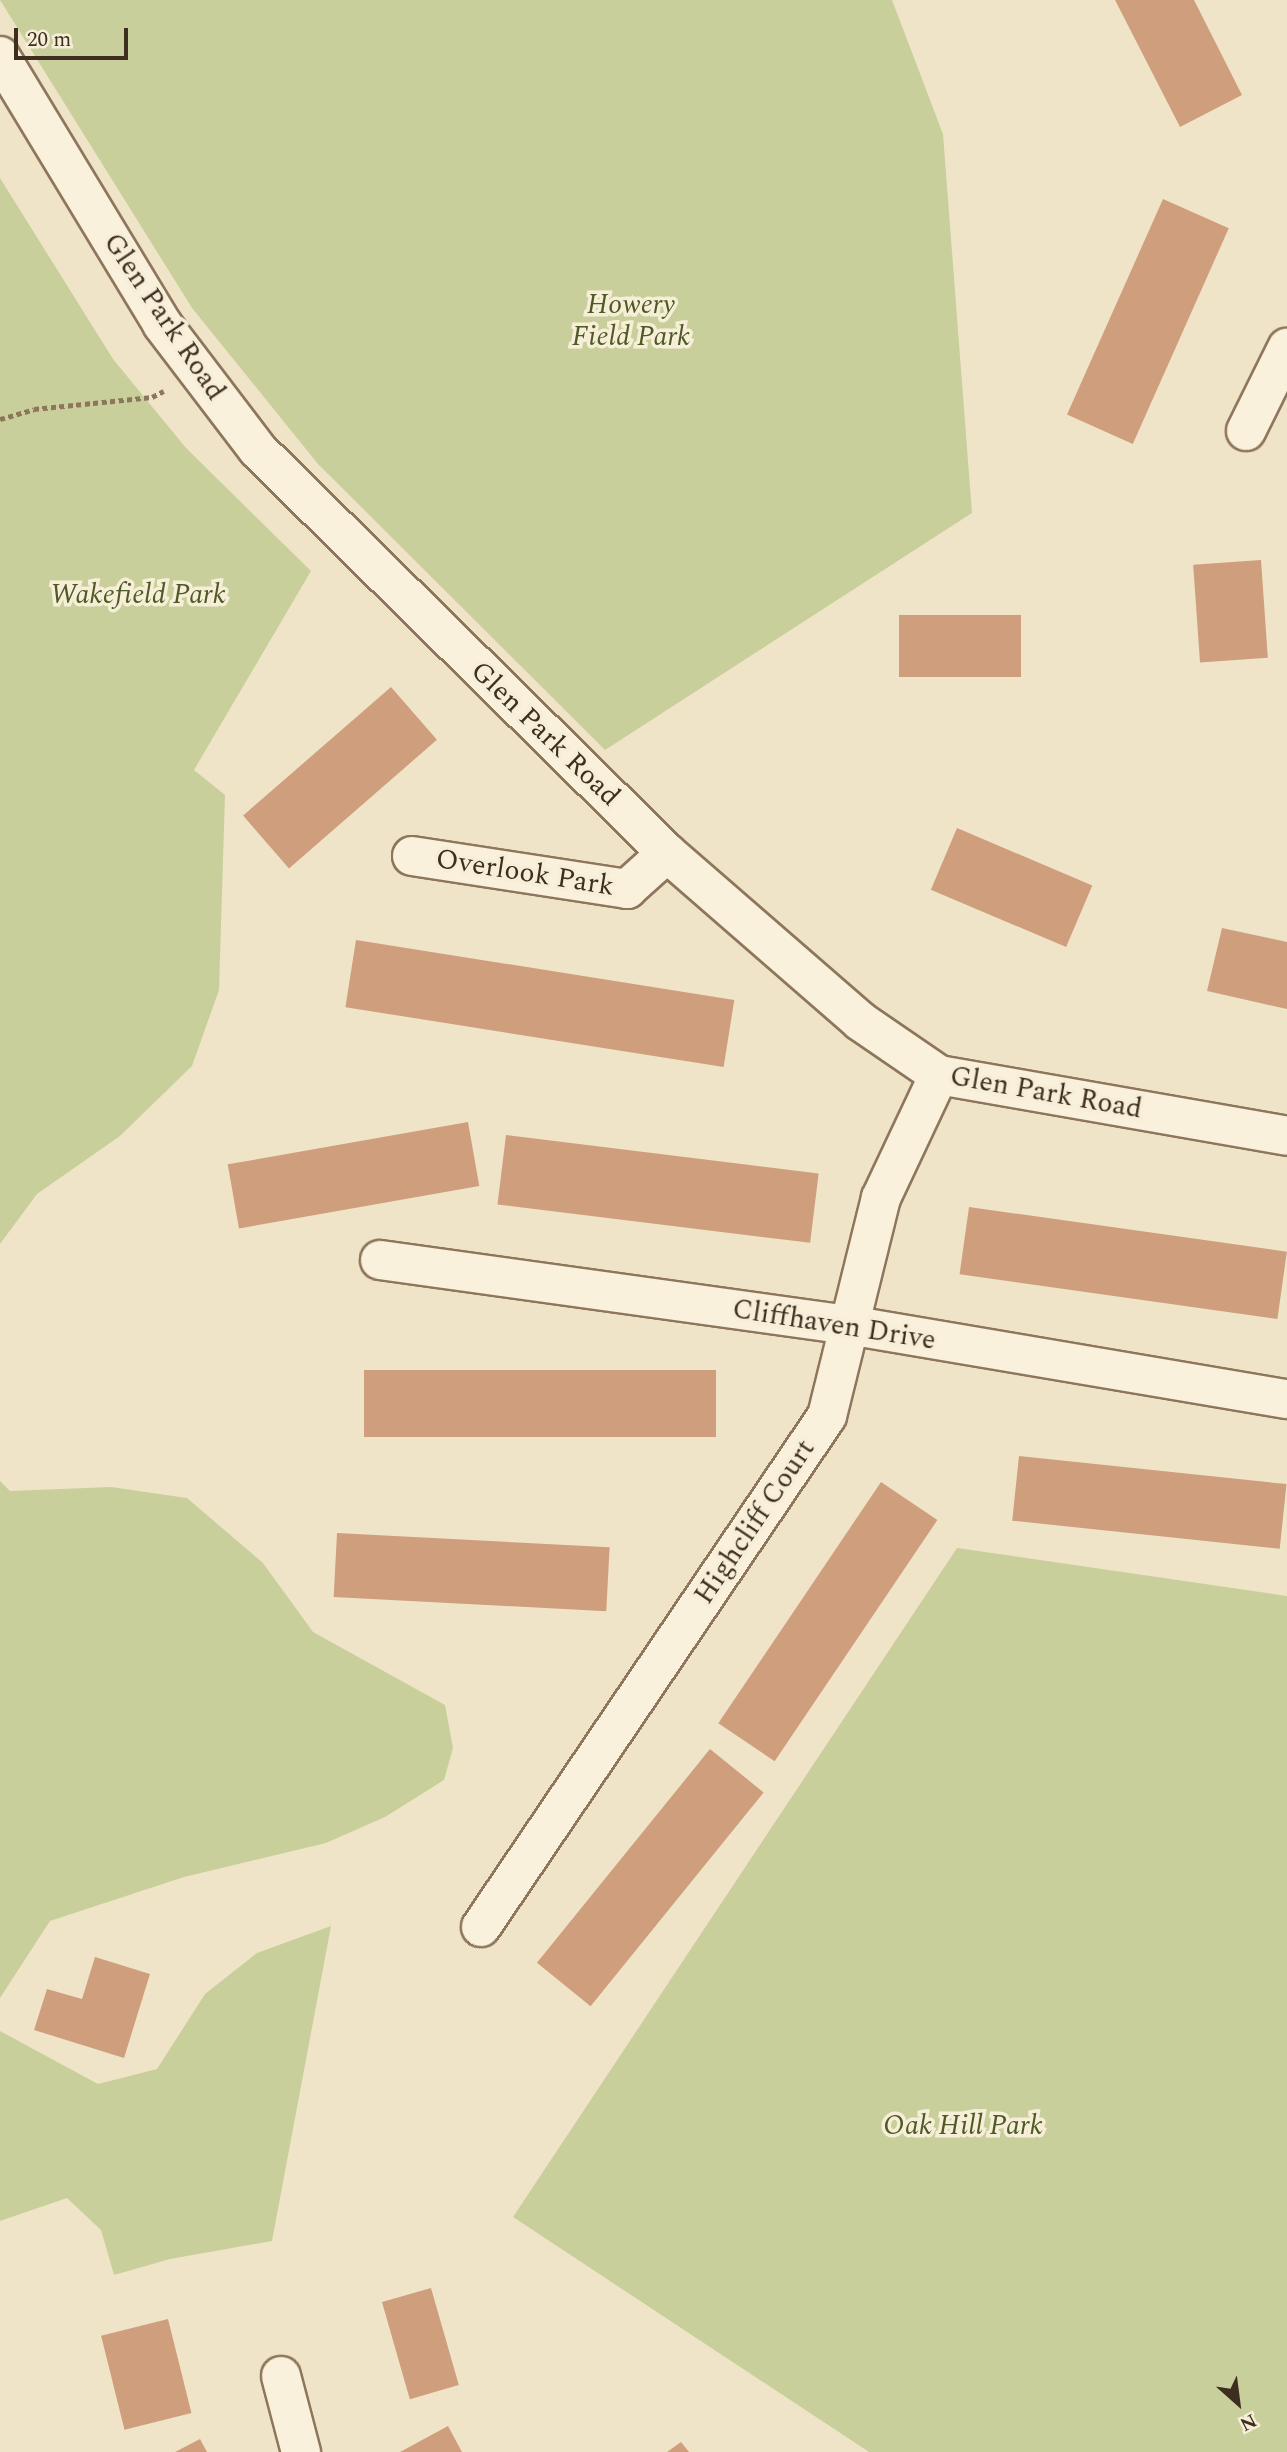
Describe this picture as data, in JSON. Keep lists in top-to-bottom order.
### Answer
{
  "streets": {
    "street": [
      "Glen Park Road",
      "Overlook Park",
      "Cliffhaven Drive",
      "Highcliff Court"
    ]
  },
  "crossings": [
    ["Glen Park Road", "Overlook Park"],
    ["Glen Park Road", "Highcliff Court"],
    ["Cliffhaven Drive", "Highcliff Court"]
  ],
  "parks": ["Howery Field Park", "Wakefield Park", "Oak Hill Park"],
  "scale_bar": "20 m",
  "north": "bottom right"
}
